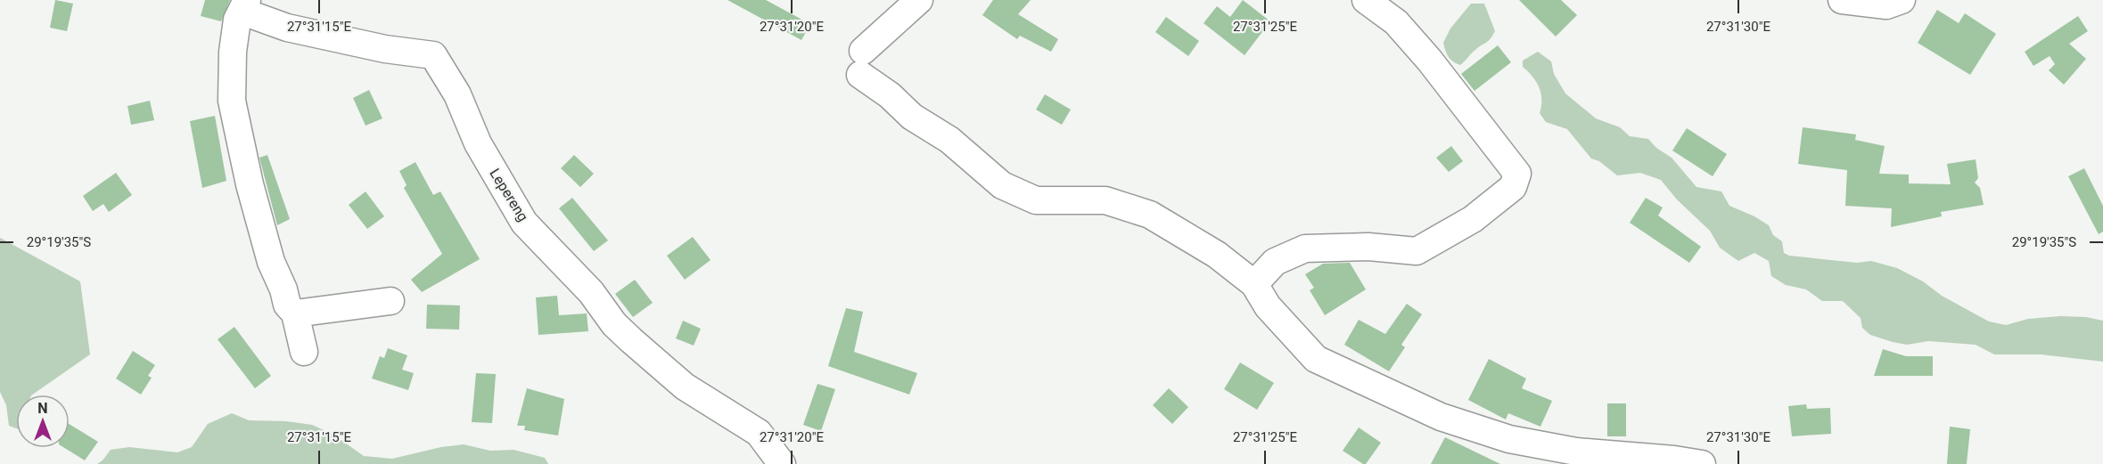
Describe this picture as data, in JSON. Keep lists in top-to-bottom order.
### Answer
{
  "streets": {
    "street": ["Lepereng"]
  },
  "north": "top",
  "coordinates": [
    "27°31'15\"E",
    "27°31'20\"E",
    "27°31'25\"E",
    "27°31'30\"E",
    "29°19'35\"S"
  ]
}
